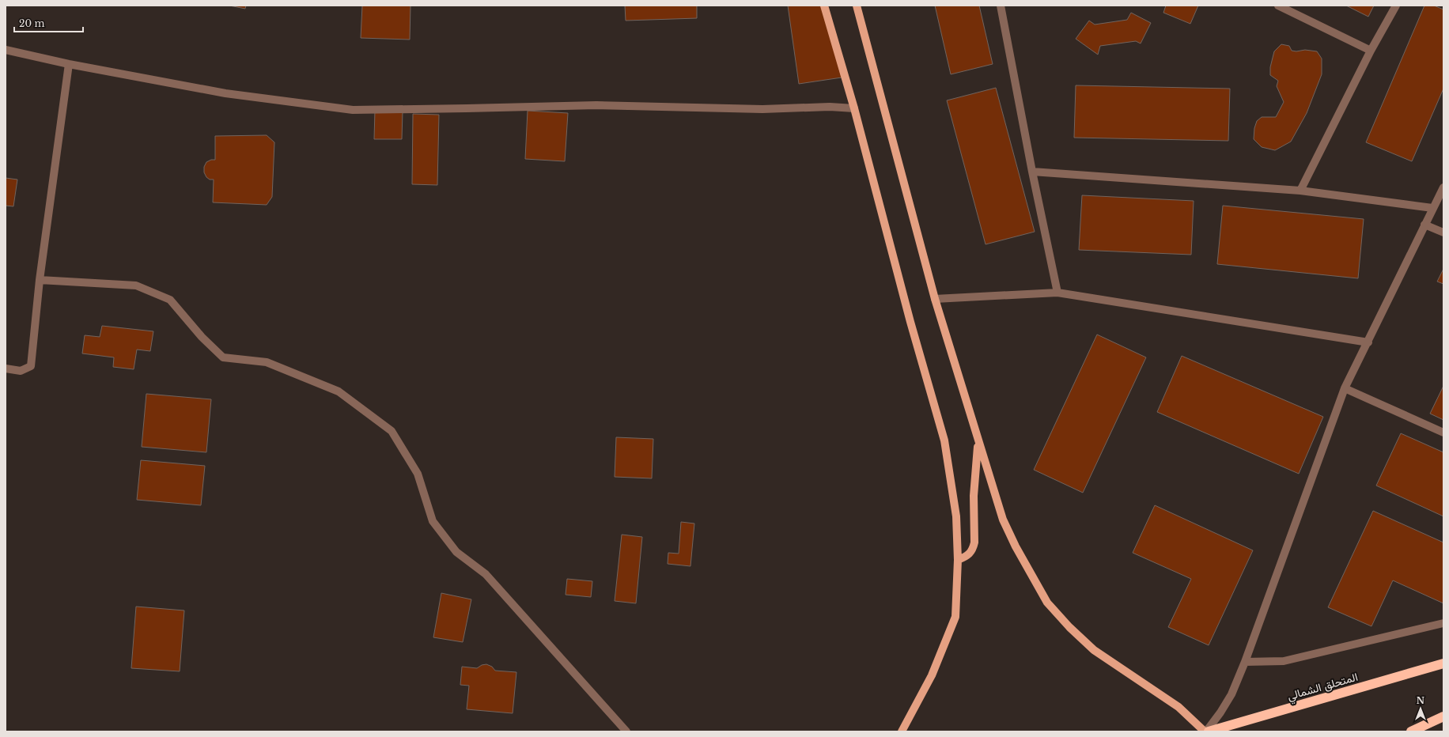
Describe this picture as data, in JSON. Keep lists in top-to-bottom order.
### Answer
{
  "streets": {
    "highway": ["المتحلق الشمالي"]
  },
  "scale_bar": "20 m",
  "north": "top"
}
